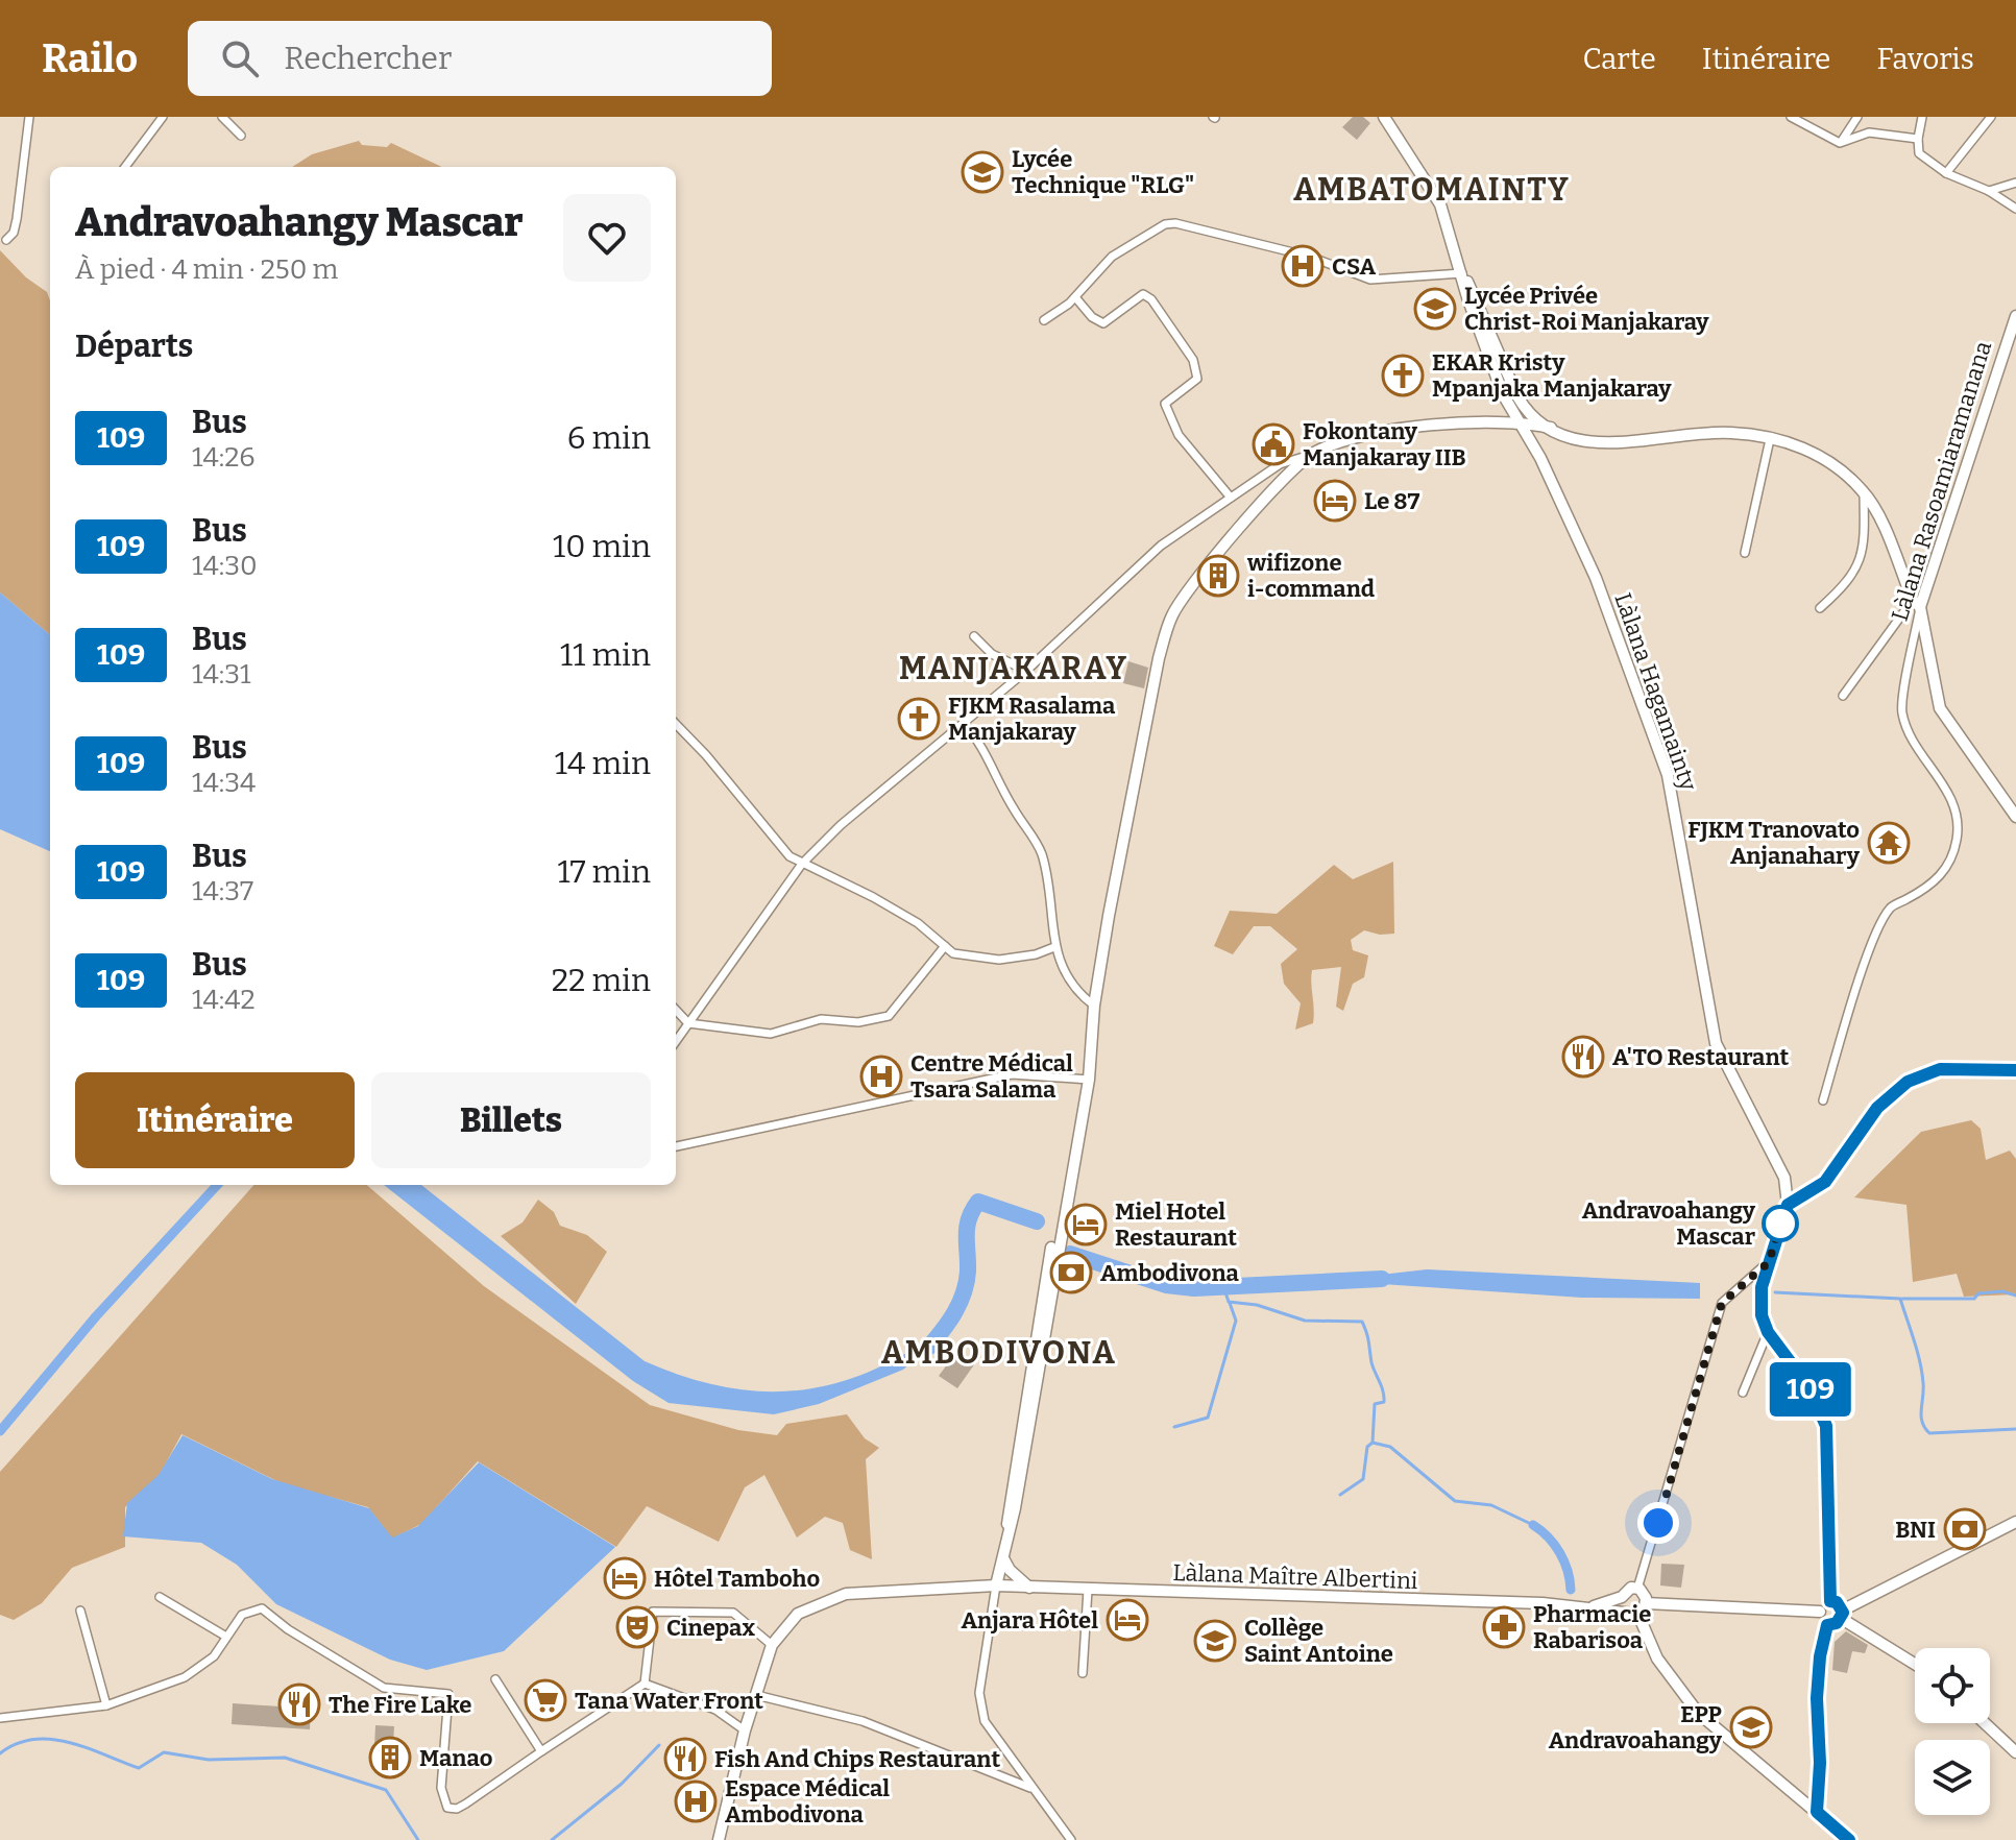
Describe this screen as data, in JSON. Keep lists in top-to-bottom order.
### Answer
{
  "streets": {
    "main road": ["Làlana Rasoamiaramanana", "Làlana Hagamainty", "Làlana Maître Albertini"]
  },
  "districts": ["AMBATOMAINTY", "MANJAKARAY", "AMBODIVONA"],
  "places": {
    "school or university": [
      "Lycée Technique \"RLG\"",
      "Lycée Privée Christ-Roi Manjakaray",
      "Collège Saint Antoine",
      "EPP Andravoahangy"
    ],
    "hospital": ["CSA", "Centre Médical Tsara Salama", "Espace Médical Ambodivona"],
    "church": ["EKAR Kristy Mpanjaka Manjakaray", "FJKM Rasalama Manjakaray"],
    "public building": ["Fokontany Manjakaray IIB"],
    "hotel": [
      "Le 87",
      "Miel Hotel Restaurant",
      "Hôtel Tamboho",
      "Anjara Hôtel"
    ],
    "building": ["wifizone i-command", "Manao"],
    "temple": ["FJKM Tranovato Anjanahary"],
    "restaurant": ["A'TO Restaurant", "The Fire Lake", "Fish And Chips Restaurant"],
    "other": ["Andravoahangy Mascar"],
    "bank": ["Ambodivona", "BNI"],
    "theatre": ["Cinepax"],
    "pharmacy": ["Pharmacie Rabarisoa"],
    "supermarket": ["Tana Water Front"]
  },
  "lines": ["bus line 109"],
  "page": {
    "header": "Railo",
    "search": "Rechercher",
    "nav": ["Carte", "Itinéraire", "Favoris"],
    "on_map": "109",
    "heading": [
      ["Andravoahangy Mascar", "À pied · 4 min · 250 m"],
      "Départs"
    ],
    "list": [
      {
        "mark": "109",
        "name": "Bus",
        "note": "14:26",
        "value": "6 min"
      },
      {
        "mark": "109",
        "name": "Bus",
        "note": "14:30",
        "value": "10 min"
      },
      {
        "mark": "109",
        "name": "Bus",
        "note": "14:31",
        "value": "11 min"
      },
      {
        "mark": "109",
        "name": "Bus",
        "note": "14:34",
        "value": "14 min"
      },
      {
        "mark": "109",
        "name": "Bus",
        "note": "14:37",
        "value": "17 min"
      },
      {
        "mark": "109",
        "name": "Bus",
        "note": "14:42",
        "value": "22 min"
      }
    ],
    "buttons": ["Itinéraire", "Billets"]
  }
}
